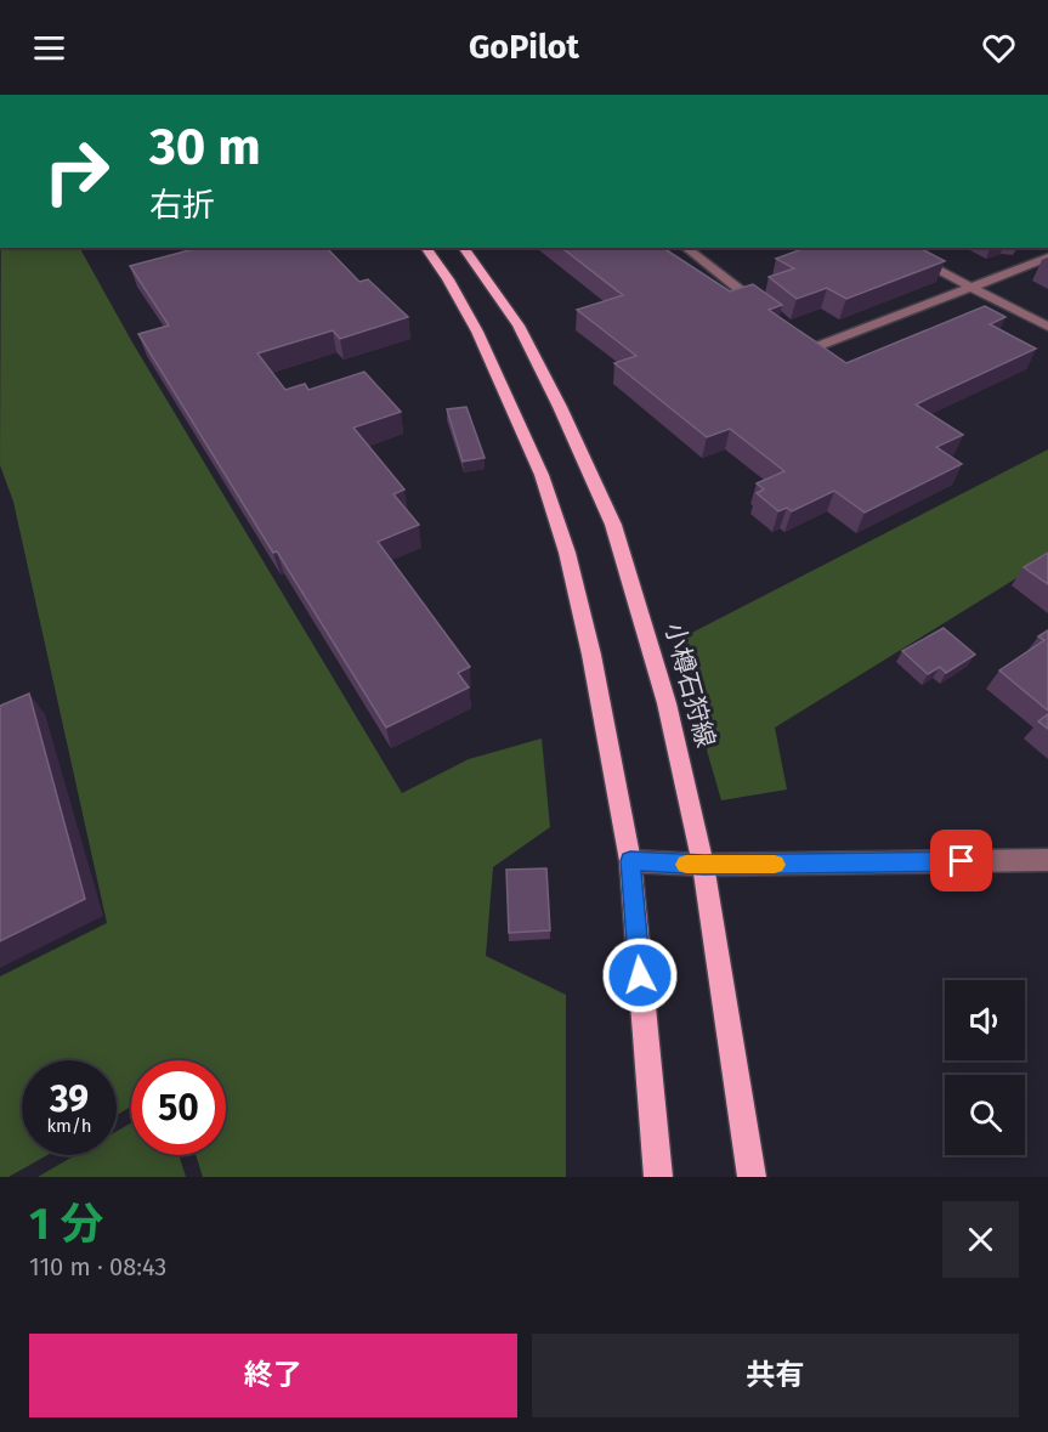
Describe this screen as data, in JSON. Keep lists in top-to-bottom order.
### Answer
{
  "streets": {
    "main road": ["小樽石狩線"]
  },
  "page": {
    "header": "GoPilot",
    "turn": ["30 m", "右折"],
    "speed": "39 km/h",
    "limit": "50",
    "heading": ["1 分", "110 m · 08:43"],
    "buttons": ["終了", "共有"]
  }
}
